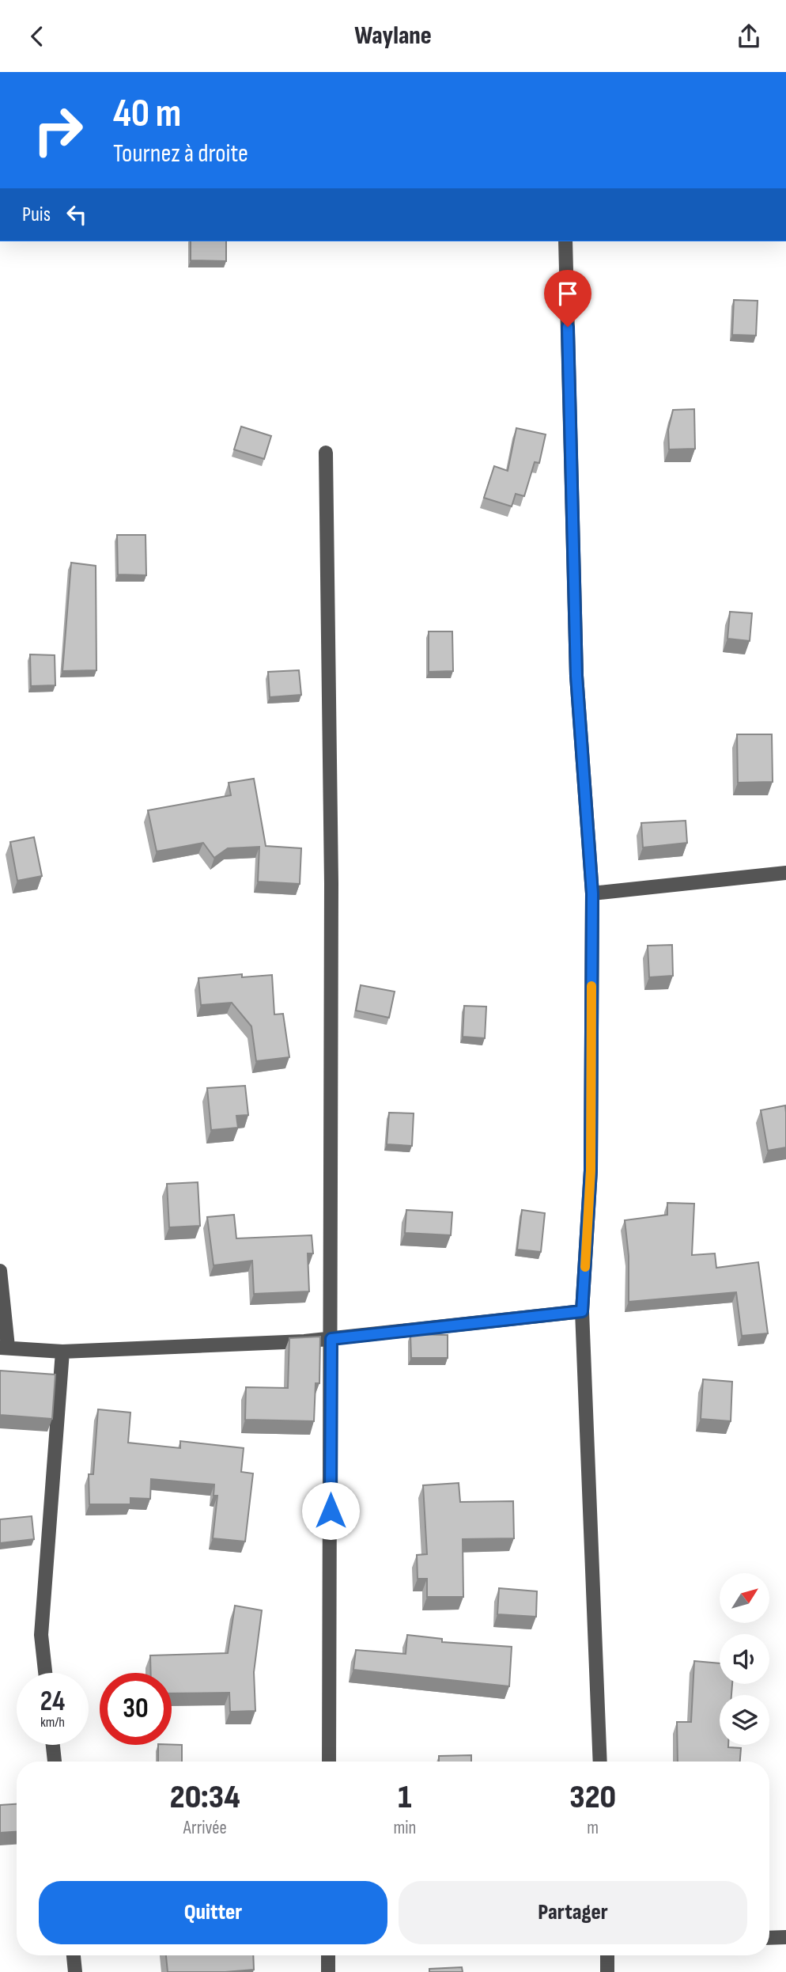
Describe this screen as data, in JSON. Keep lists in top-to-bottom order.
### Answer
{
  "north": "top right",
  "page": {
    "header": "Waylane",
    "turn": ["40 m", "Tournez à droite"],
    "then": "Puis",
    "speed": "24 km/h",
    "limit": "30",
    "eta": [
      "20:34",
      "Arrivée",
      "1",
      "min",
      "320",
      "m"
    ],
    "buttons": ["Quitter", "Partager"]
  }
}
